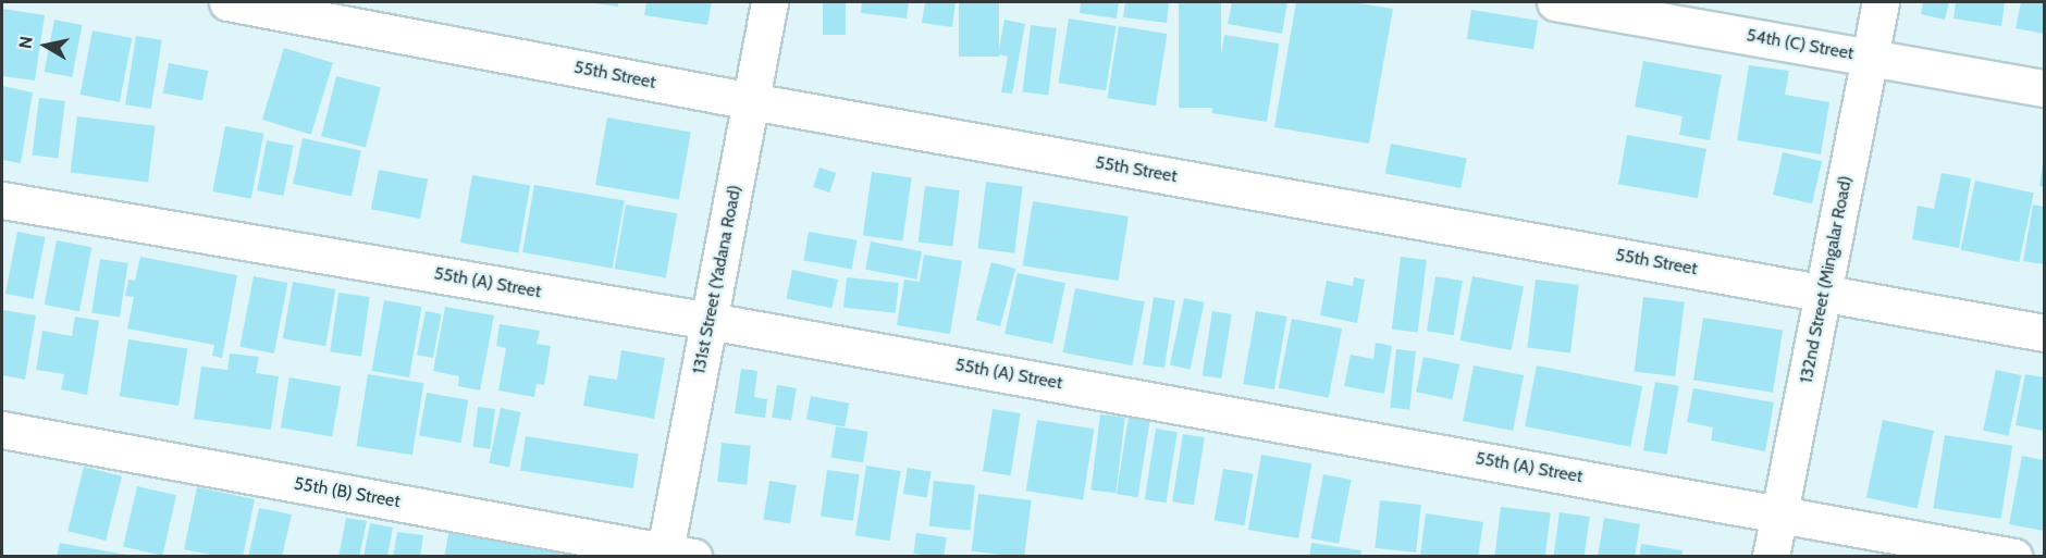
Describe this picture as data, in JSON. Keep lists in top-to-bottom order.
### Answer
{
  "streets": {
    "street": [
      "54th (C) Street",
      "55th Street",
      "131st Street (Yadana Road)",
      "132nd Street (Mingalar Road)",
      "55th (A) Street",
      "55th (B) Street"
    ]
  },
  "crossings": [
    ["54th (C) Street", "132nd Street (Mingalar Road)"],
    ["55th Street", "131st Street (Yadana Road)"],
    ["55th Street", "132nd Street (Mingalar Road)"],
    ["131st Street (Yadana Road)", "55th (A) Street"],
    ["131st Street (Yadana Road)", "55th (B) Street"],
    ["132nd Street (Mingalar Road)", "55th (A) Street"]
  ],
  "north": "left"
}
